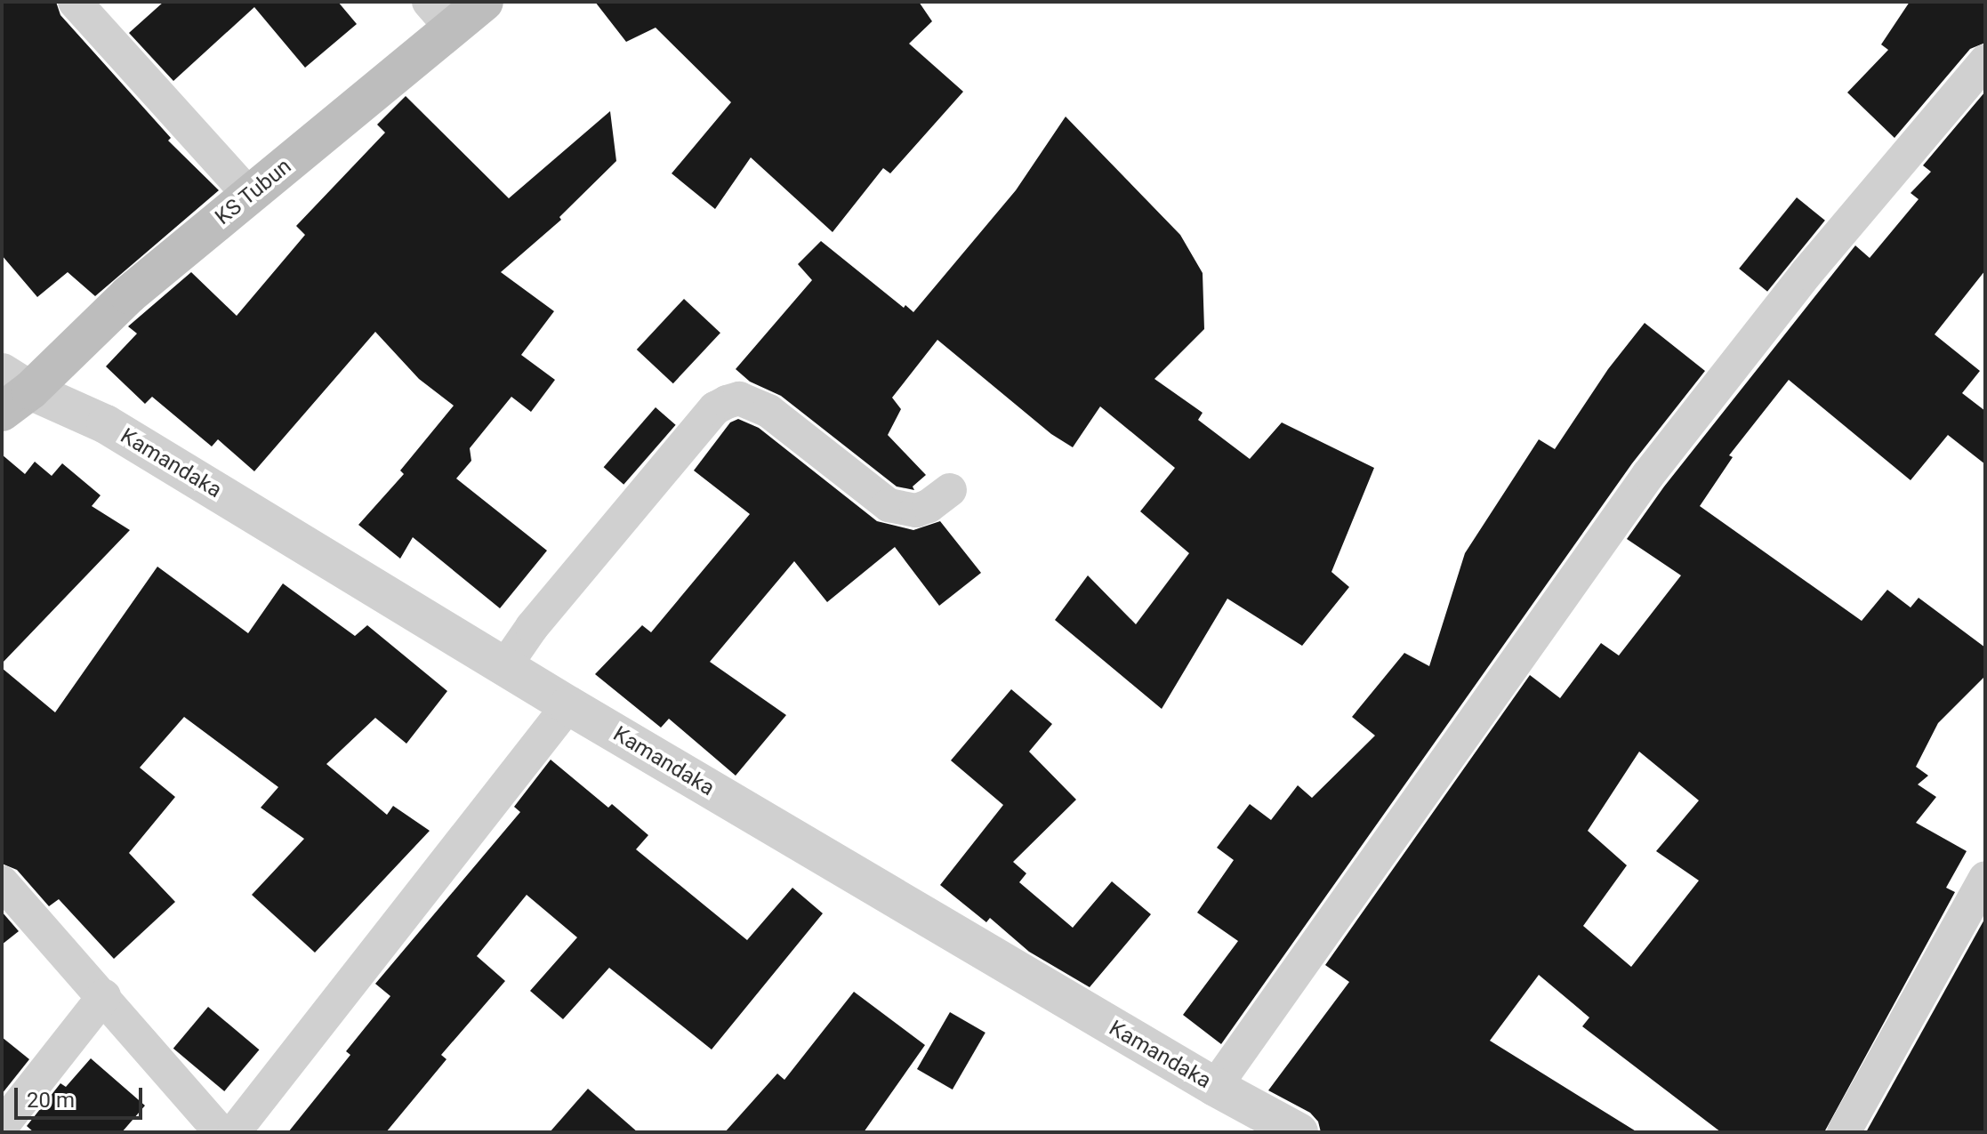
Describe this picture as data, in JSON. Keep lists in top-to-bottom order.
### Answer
{
  "streets": {
    "main road": ["KS Tubun"],
    "street": ["Kamandaka"]
  },
  "crossings": [
    ["KS Tubun", "Kamandaka"]
  ],
  "scale_bar": "20 m"
}
